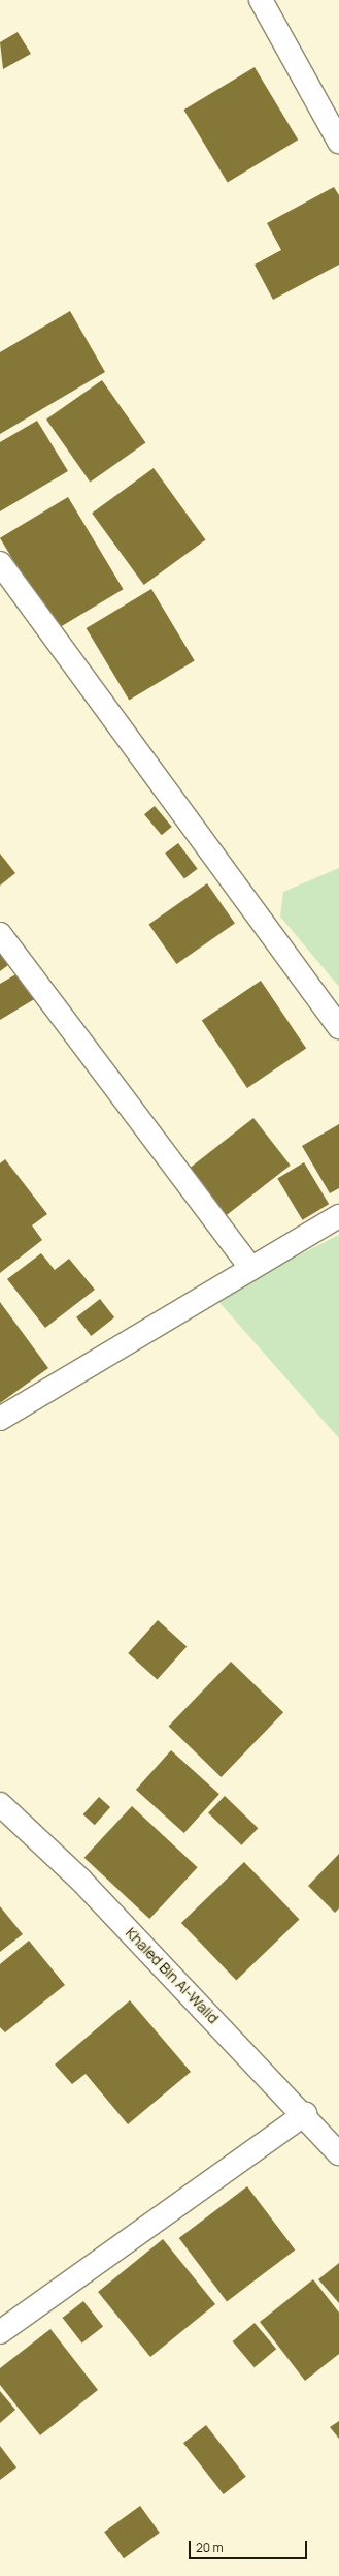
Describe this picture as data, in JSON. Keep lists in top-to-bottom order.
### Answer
{
  "streets": {
    "street": ["Khaled Bin Al-Walid"]
  },
  "scale_bar": "20 m"
}
